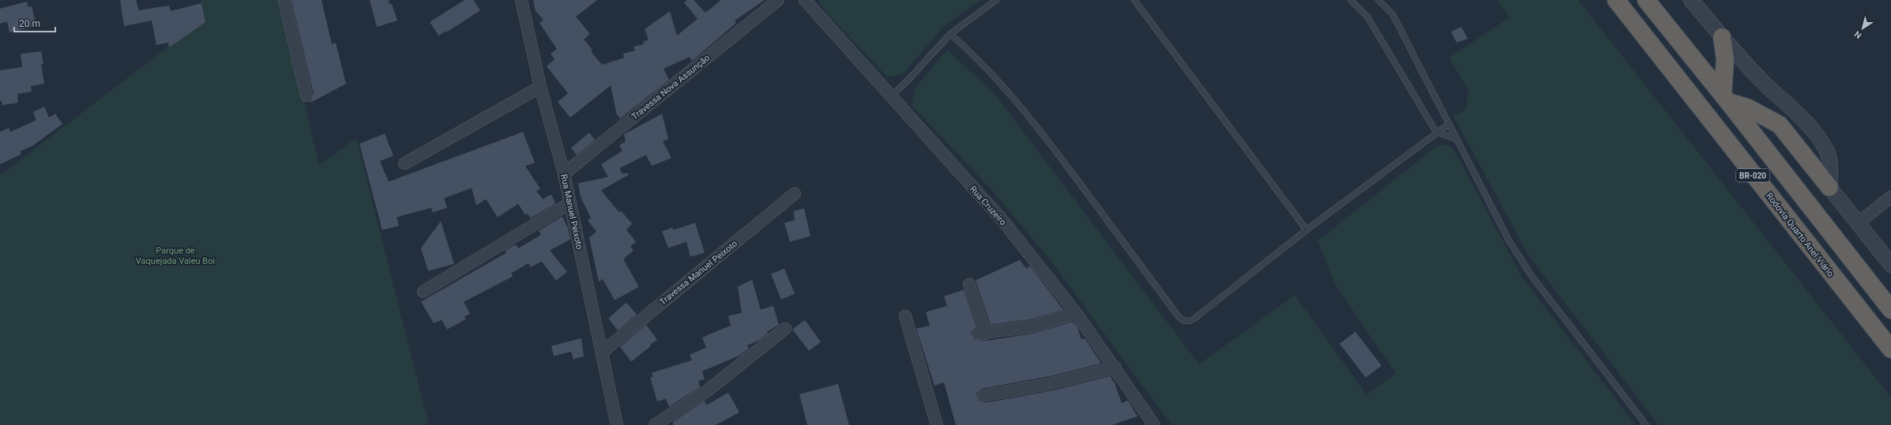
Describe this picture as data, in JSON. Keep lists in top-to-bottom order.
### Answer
{
  "streets": {
    "highway": ["BR-020", "Rodovia Quarto Anel Viário"],
    "street": [
      "Travessa Nova Assunção",
      "Rua Cruzeiro",
      "Rua Manuel Peixoto",
      "Travessa Manuel Peixoto"
    ]
  },
  "crossings": [
    ["Travessa Nova Assunção", "Rua Manuel Peixoto"],
    ["Rua Manuel Peixoto", "Travessa Manuel Peixoto"]
  ],
  "parks": ["Parque de Vaquejada Valeu Boi"],
  "scale_bar": "20 m",
  "north": "bottom left"
}
